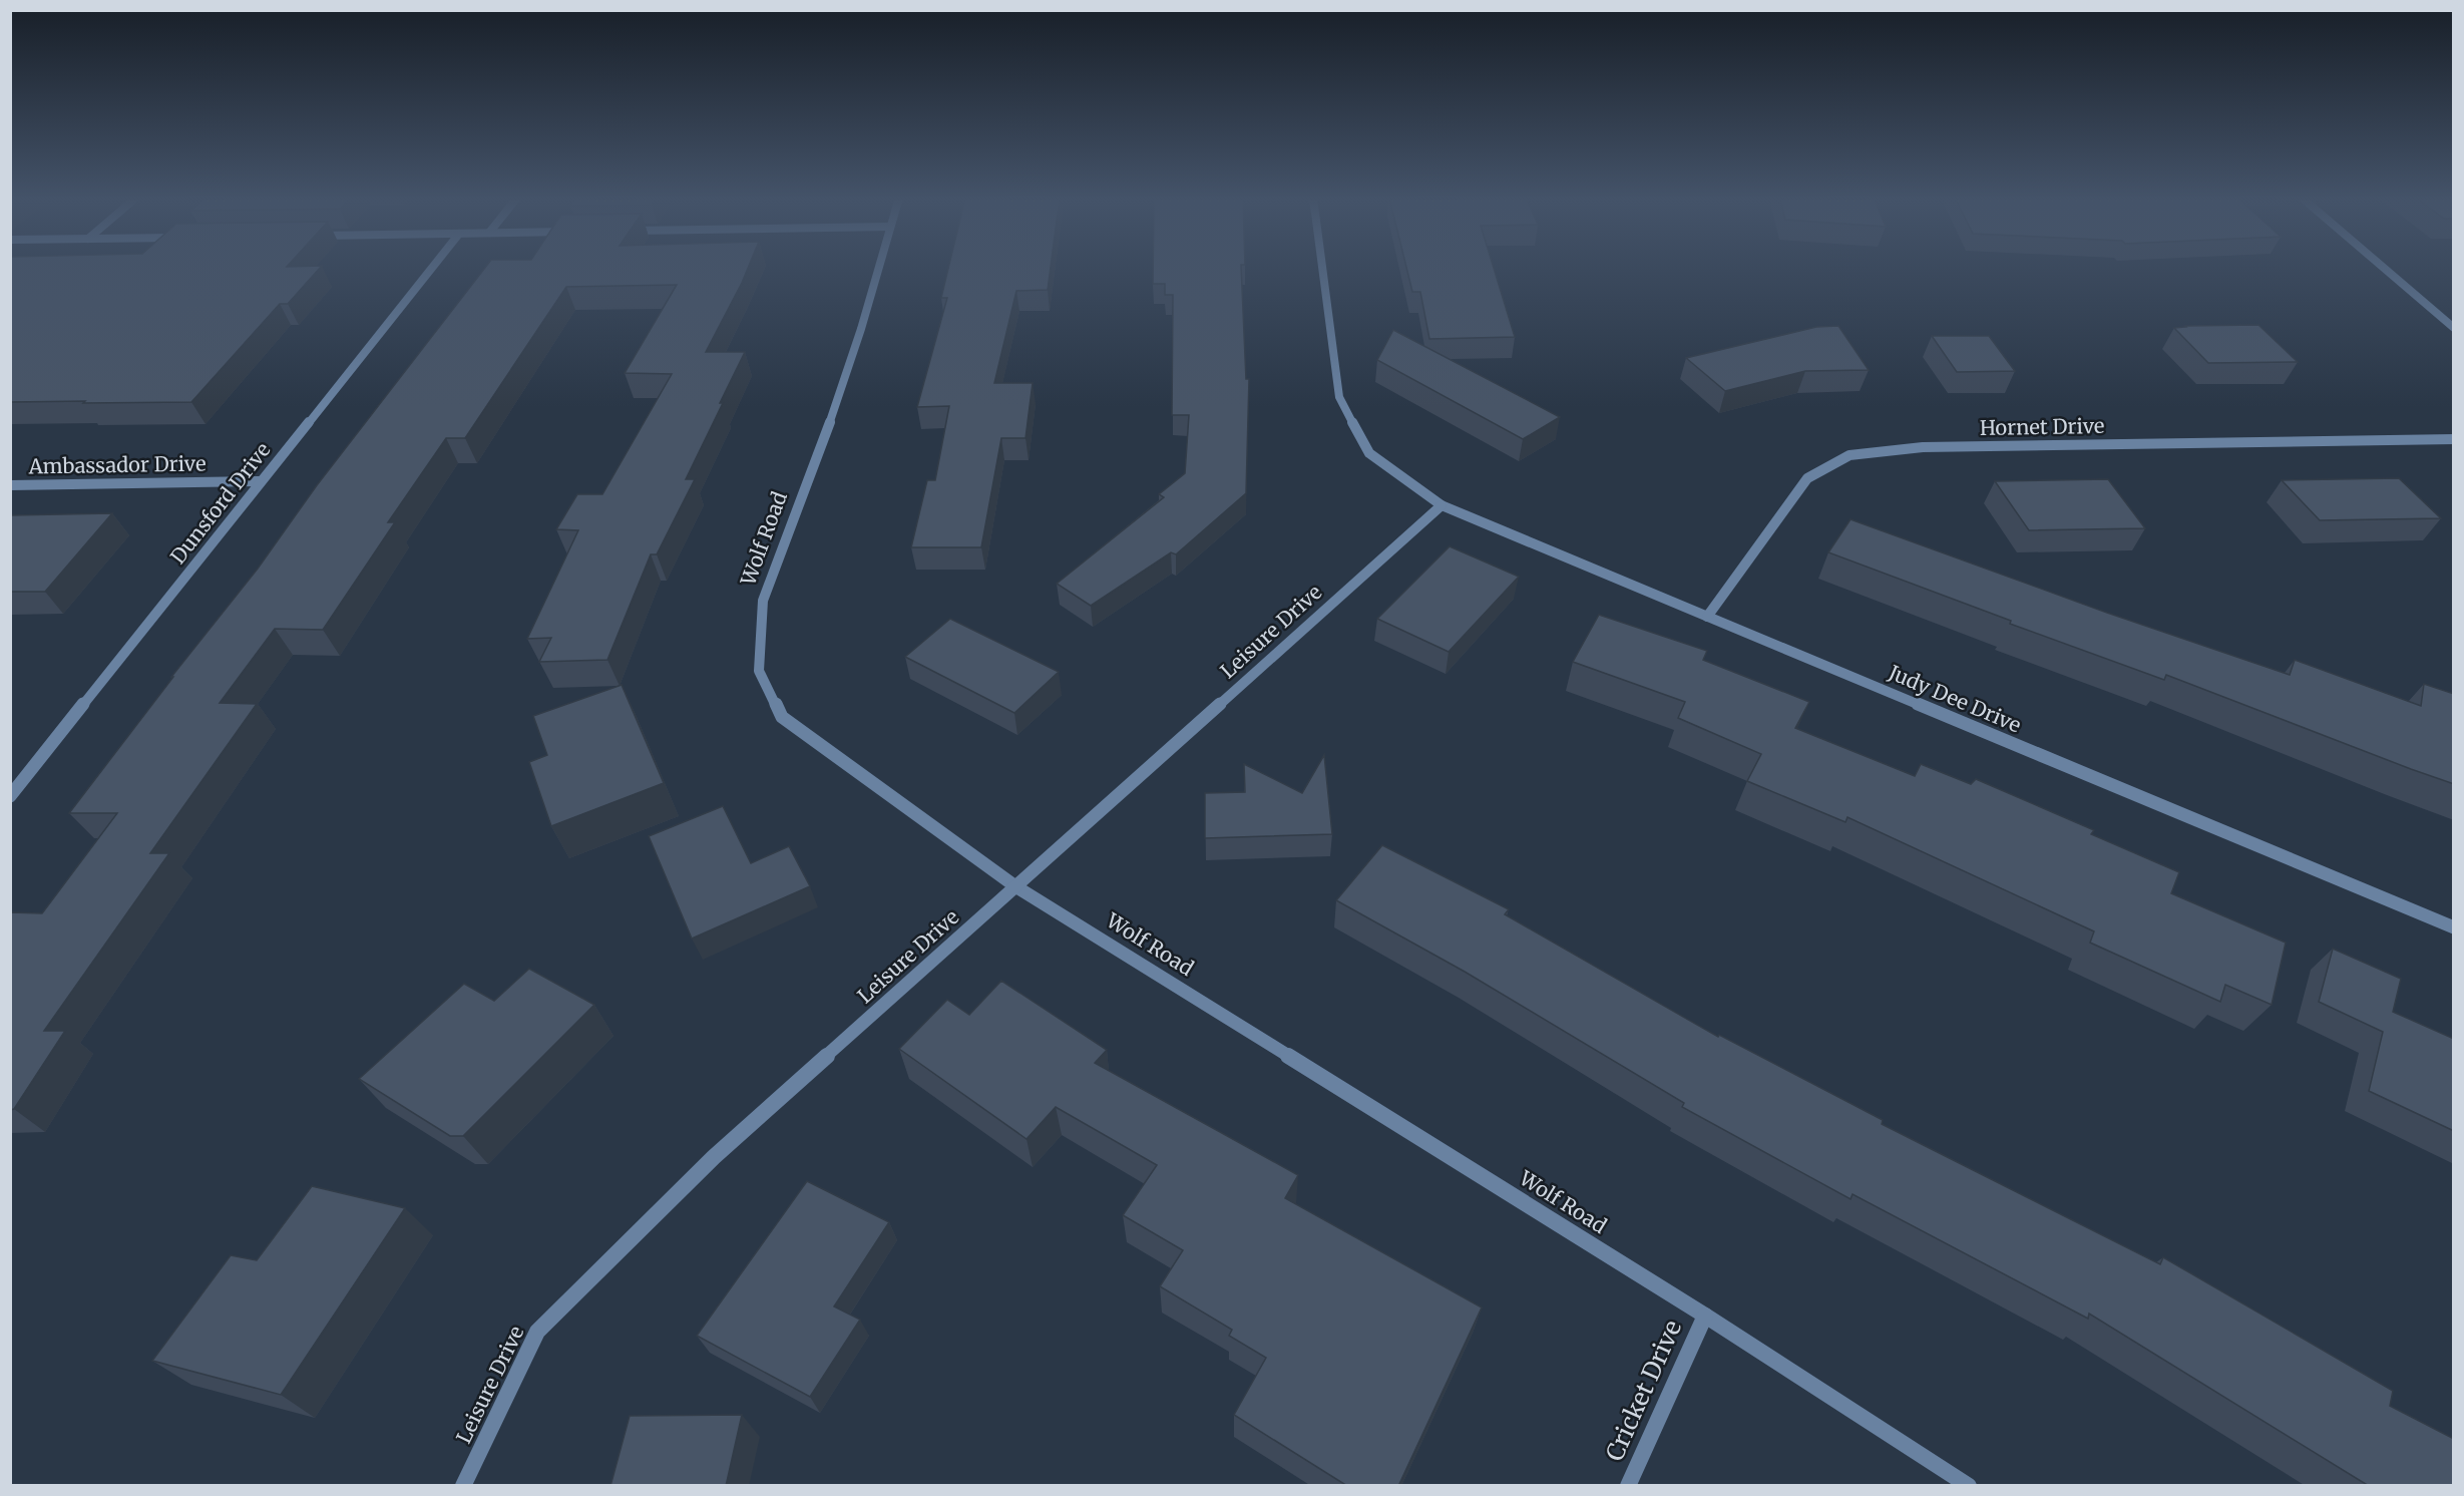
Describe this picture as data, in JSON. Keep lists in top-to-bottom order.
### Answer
{
  "streets": {
    "street": [
      "Hornet Drive",
      "Ambassador Drive",
      "Dunsford Drive",
      "Wolf Road",
      "Leisure Drive",
      "Judy Dee Drive",
      "Cricket Drive"
    ]
  },
  "crossings": [
    ["Hornet Drive", "Judy Dee Drive"],
    ["Ambassador Drive", "Dunsford Drive"],
    ["Wolf Road", "Leisure Drive"],
    ["Wolf Road", "Cricket Drive"],
    ["Leisure Drive", "Judy Dee Drive"]
  ]
}
